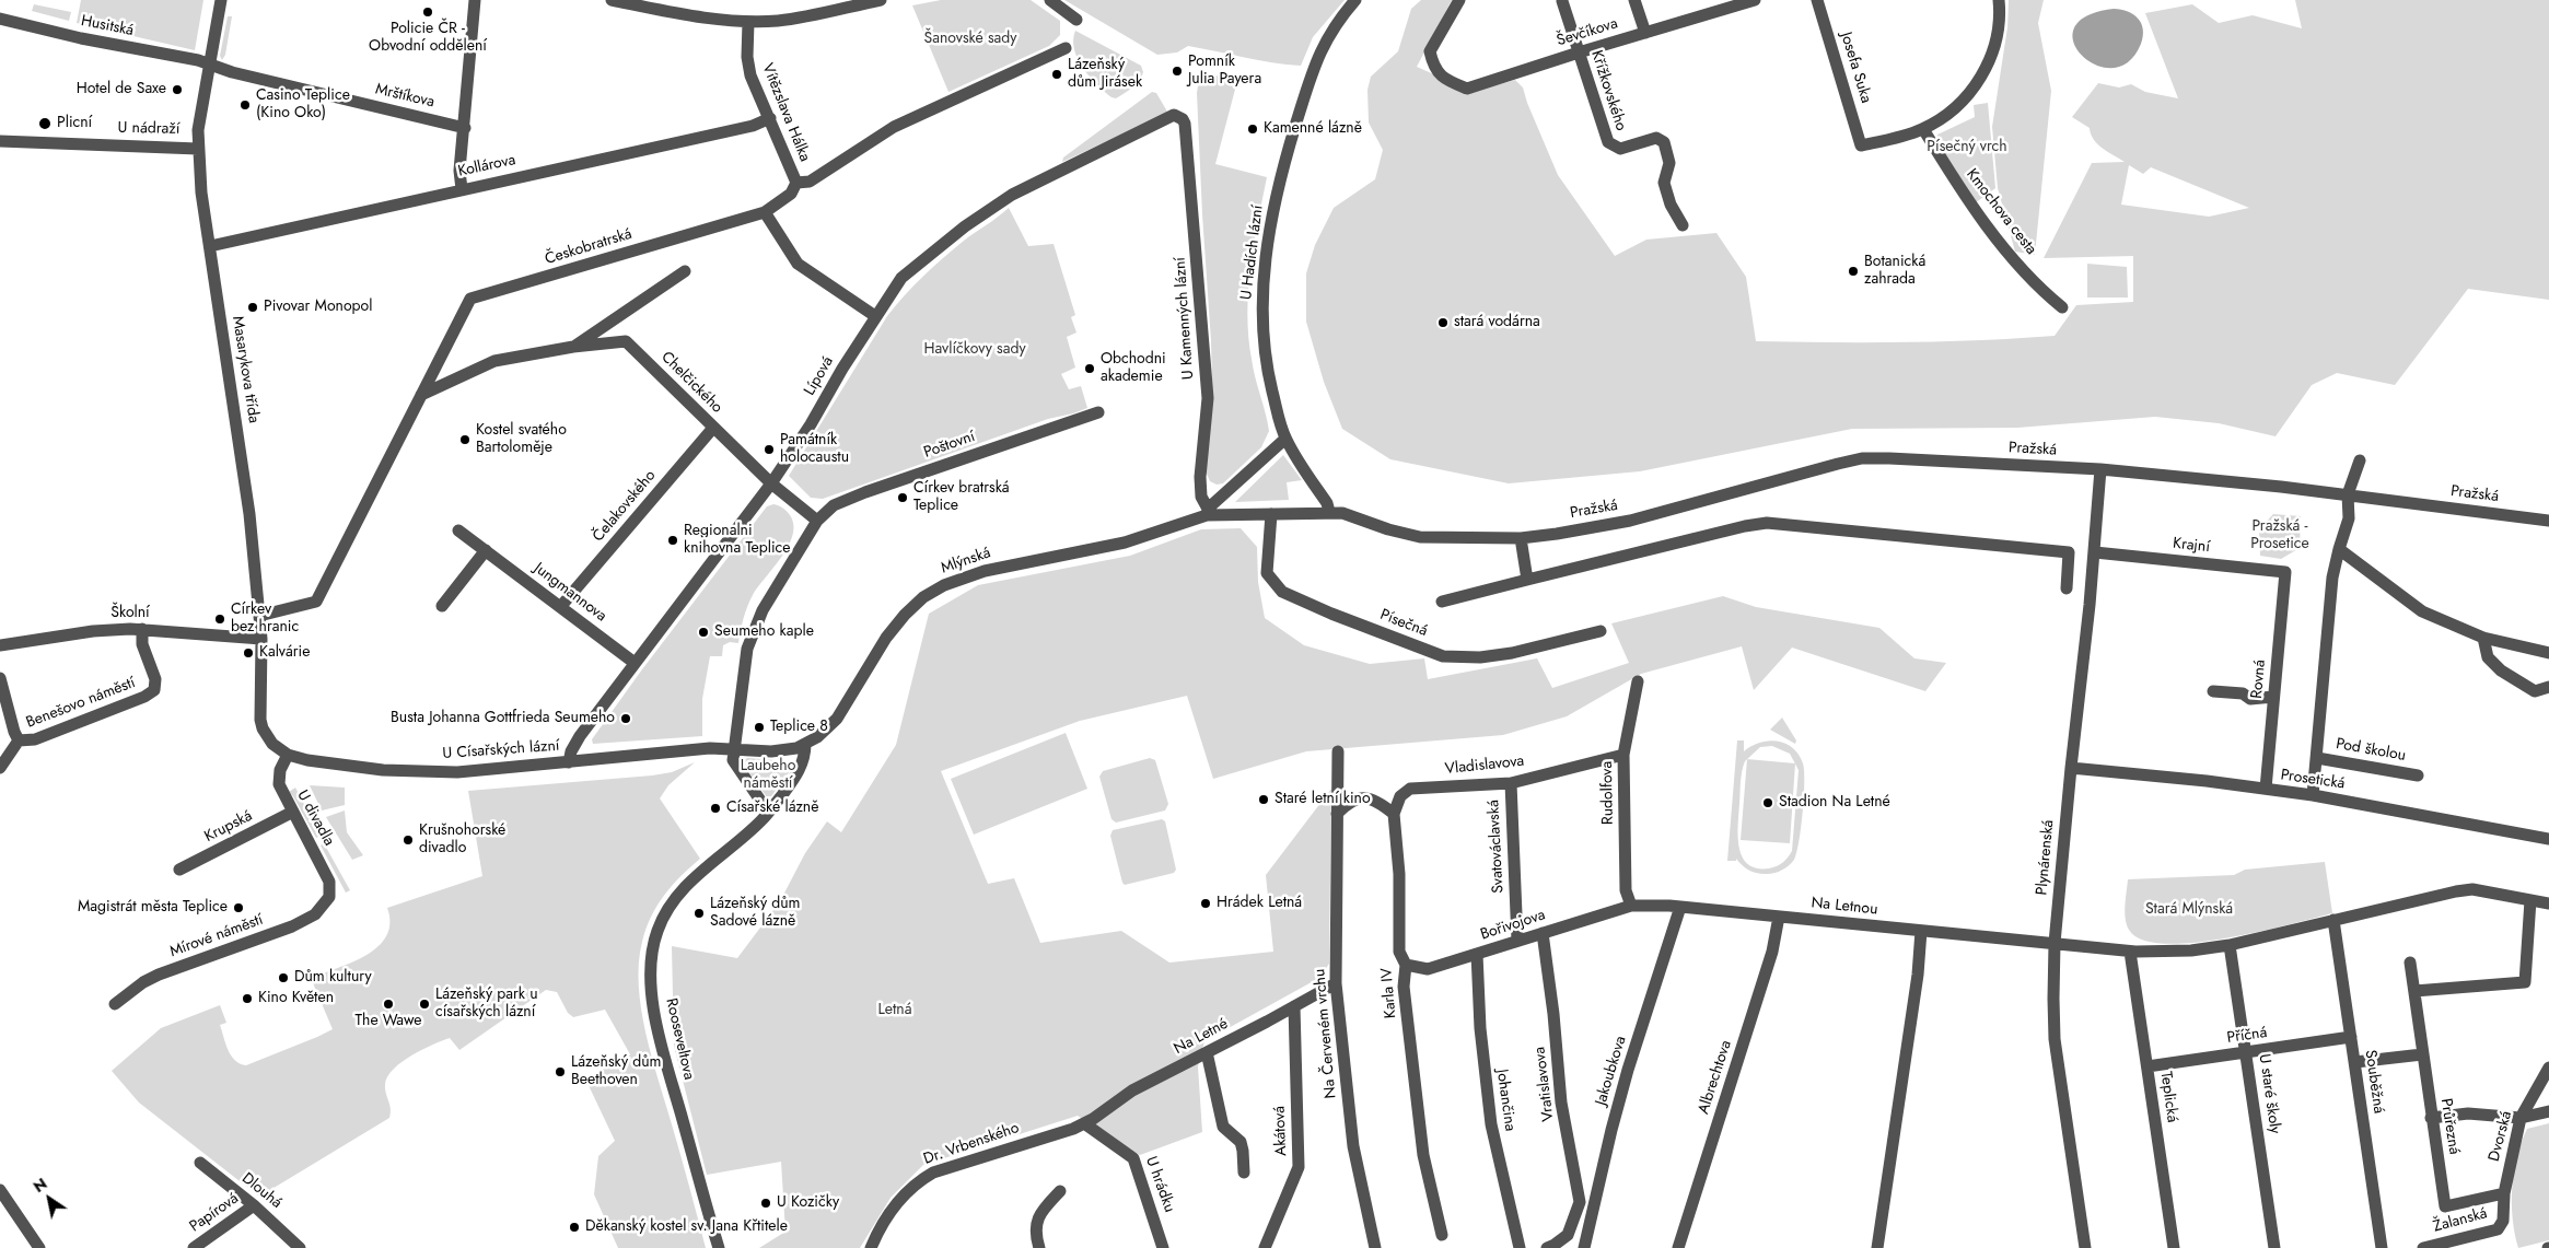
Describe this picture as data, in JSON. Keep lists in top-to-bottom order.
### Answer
{
  "streets": {
    "street": [
      "Husitská",
      "Ševčíkova",
      "Josefa Suka",
      "Křížkovského",
      "Mrštíkova",
      "Vítězslava Hálka",
      "U nádraží",
      "Kollárova",
      "Kmochova cesta",
      "Českobratrská",
      "U Hadích lázní",
      "U Kamenných lázní",
      "Masarykova třída",
      "Lípová",
      "Chelčického",
      "Poštovní",
      "Pražská",
      "Čelakovského",
      "Krajní",
      "Mlýnská",
      "Jungmannova",
      "Školní",
      "Písečná",
      "Rovná",
      "Benešovo náměstí",
      "U Císařských lázní",
      "Pod školou",
      "Vladislavova",
      "Prosetická",
      "Rudolfova",
      "U divadla",
      "Krupská",
      "Svatováclavská",
      "Plynárenská",
      "Na Letnou",
      "Bořivojova",
      "Mírové náměstí",
      "Karla IV",
      "Na Červeném vrchu",
      "Příčná",
      "Na Letné",
      "Rooseveltova",
      "Jakoubkova",
      "Albrechtova",
      "Souběžná",
      "Vratislavova",
      "U staré školy",
      "Teplická",
      "Johančina",
      "Průřezná",
      "Akátová",
      "Dvorská",
      "Dr. Vrbenského",
      "U hrádku",
      "Dlouhá",
      "Papírová",
      "Žalanská"
    ]
  },
  "crossings": [
    ["Husitská", "Mrštíkova"],
    ["Husitská", "Masarykova třída"],
    ["Ševčíkova", "Křížkovského"],
    ["Josefa Suka", "Kmochova cesta"],
    ["Mrštíkova", "Masarykova třída"],
    ["Vítězslava Hálka", "Kollárova"],
    ["Vítězslava Hálka", "Českobratrská"],
    ["U nádraží", "Masarykova třída"],
    ["Kollárova", "Masarykova třída"],
    ["Českobratrská", "Masarykova třída"],
    ["Českobratrská", "Chelčického"],
    ["U Hadích lázní", "Pražská"],
    ["U Kamenných lázní", "Lípová"],
    ["U Kamenných lázní", "Pražská"],
    ["U Kamenných lázní", "Mlýnská"],
    ["Masarykova třída", "Školní"],
    ["Masarykova třída", "U Císařských lázní"],
    ["Lípová", "Chelčického"],
    ["Lípová", "Jungmannova"],
    ["Lípová", "U Císařských lázní"],
    ["Chelčického", "Čelakovského"],
    ["Poštovní", "U Císařských lázní"],
    ["Pražská", "Mlýnská"],
    ["Pražská", "Písečná"],
    ["Pražská", "Plynárenská"],
    ["Čelakovského", "Jungmannova"],
    ["Krajní", "Rovná"],
    ["Krajní", "Plynárenská"],
    ["Školní", "Benešovo náměstí"],
    ["Rovná", "Prosetická"],
    ["U Císařských lázní", "U divadla"],
    ["Vladislavova", "Rudolfova"],
    ["Vladislavova", "Svatováclavská"],
    ["Vladislavova", "Karla IV"],
    ["Prosetická", "Plynárenská"],
    ["Rudolfova", "Na Letnou"],
    ["Rudolfova", "Bořivojova"],
    ["U divadla", "Krupská"],
    ["U divadla", "Mírové náměstí"],
    ["Svatováclavská", "Bořivojova"],
    ["Plynárenská", "Na Letnou"],
    ["Na Letnou", "Bořivojova"],
    ["Na Letnou", "Jakoubkova"],
    ["Na Letnou", "Albrechtova"],
    ["Bořivojova", "Karla IV"],
    ["Bořivojova", "Vratislavova"],
    ["Bořivojova", "Johančina"],
    ["Na Červeném vrchu", "Na Letné"],
    ["Příčná", "Souběžná"],
    ["Příčná", "U staré školy"],
    ["Příčná", "Teplická"],
    ["Na Letné", "Akátová"],
    ["Na Letné", "Dr. Vrbenského"],
    ["Na Letné", "U hrádku"],
    ["Průřezná", "Dvorská"],
    ["Dvorská", "Žalanská"],
    ["Dr. Vrbenského", "U hrádku"],
    ["Dlouhá", "Papírová"]
  ],
  "parks": [
    "Šanovské sady",
    "Písečný vrch",
    "Havlíčkovy sady",
    "Pražská - Prosetice",
    "Laubeho náměstí",
    "Stará Mlýnská",
    "Letná"
  ],
  "places": [
    "Policie ČR - Obvodní oddělení",
    "Pomník Julia Payera",
    "Lázeňský dům Jirásek",
    "Hotel de Saxe",
    "Casino Teplice (Kino Oko)",
    "Plicní",
    "Kamenné lázně",
    "Botanická zahrada",
    "Pivovar Monopol",
    "stará vodárna",
    "Obchodni akademie",
    "Kostel svatého Bartoloměje",
    "Památník holocaustu",
    "Církev bratrská Teplice",
    "Regionalni knihovna Teplice",
    "Církev bez hranic",
    "Seumeho kaple",
    "Kalvárie",
    "Busta Johanna Gottfrieda Seumeho",
    "Teplice 8",
    "Staré letní kino",
    "Stadion Na Letné",
    "Císařské lázně",
    "Krušnohorské divadlo",
    "Hrádek Letná",
    "Magistrát města Teplice",
    "Lázeňský dům Sadové lázně",
    "Dům kultury",
    "Kino Květen",
    "The Wawe",
    "Lázeňský park u císařských lázní",
    "Lázeňský dům Beethoven",
    "U Kozičky",
    "Děkanský kostel sv. Jana Křtitele"
  ],
  "north": "top left"
}
